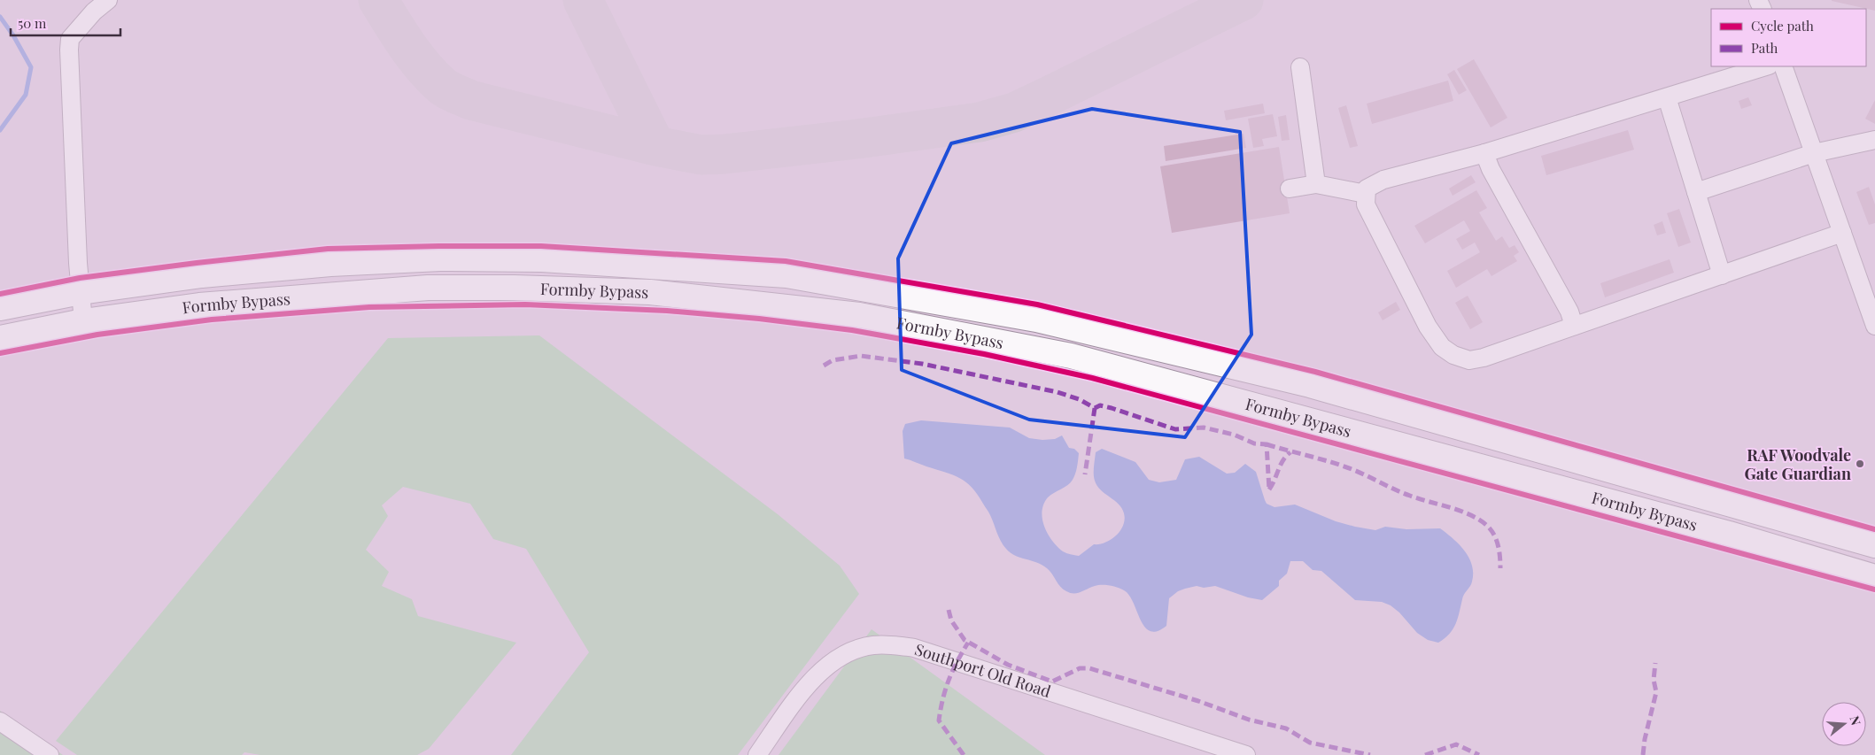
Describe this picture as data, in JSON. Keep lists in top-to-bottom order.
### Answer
{
  "streets": {
    "highway": ["Formby Bypass"],
    "street": ["Southport Old Road"]
  },
  "places": ["RAF Woodvale Gate Guardian"],
  "legend": ["Cycle path", "Path"],
  "scale_bar": "50 m",
  "north": "right"
}
